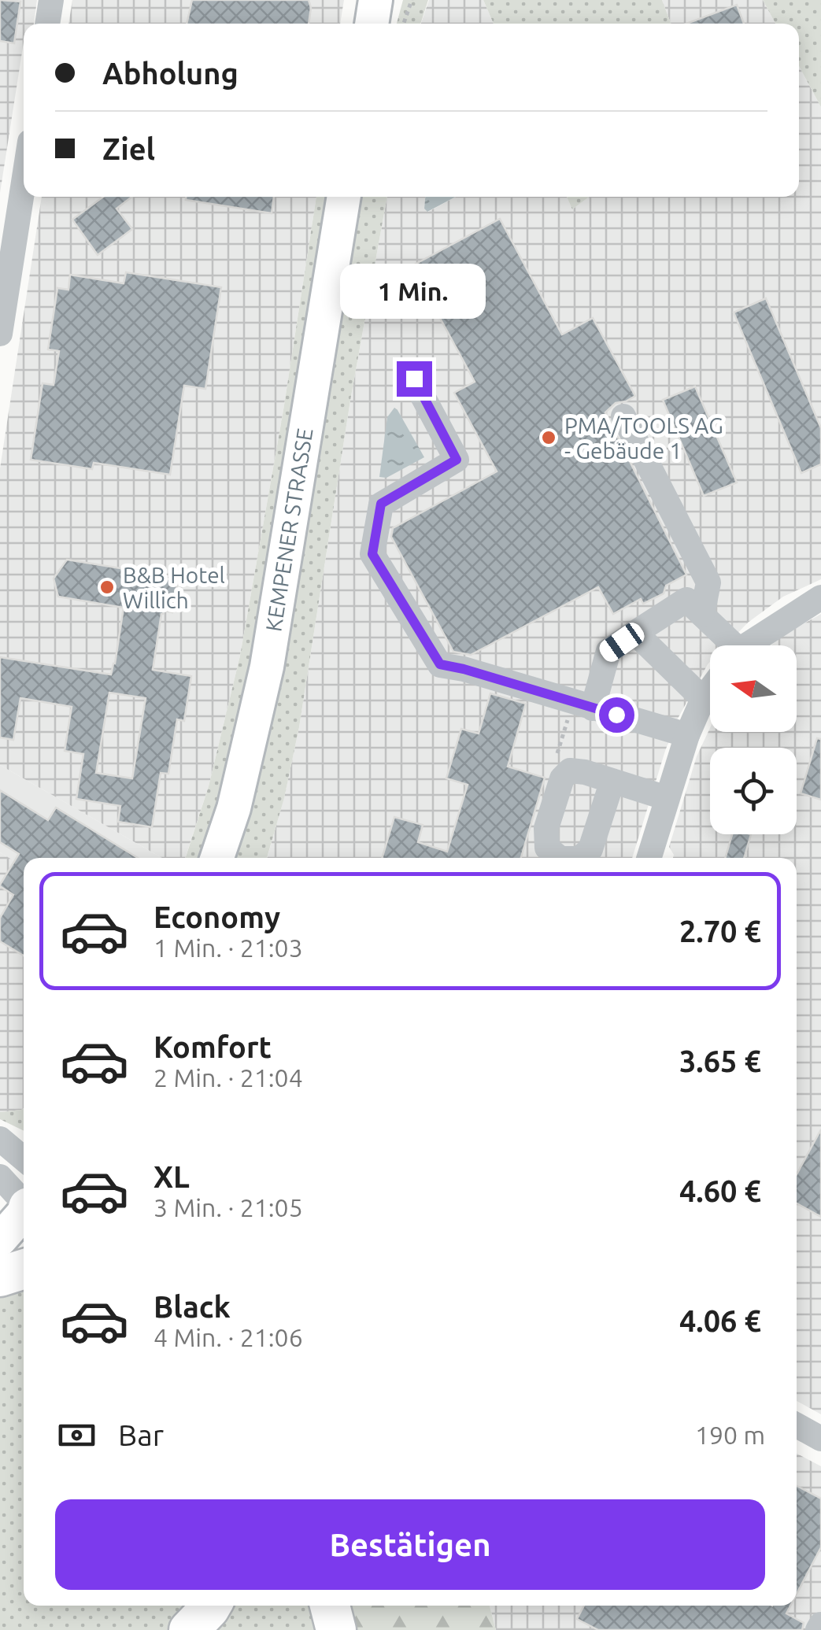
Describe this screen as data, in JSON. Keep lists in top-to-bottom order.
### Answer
{
  "streets": {
    "main road": ["KEMPENER STRASSE"]
  },
  "places": ["PMA/TOOLS AG - Gebäude 1", "B&B Hotel Willich"],
  "north": "left",
  "page": {
    "banner": ["Abholung", "Ziel"],
    "bubble": "1 Min.",
    "list": [
      {
        "name": "Economy",
        "note": "1 Min. · 21:03",
        "value": "2.70 €"
      },
      {
        "name": "Komfort",
        "note": "2 Min. · 21:04",
        "value": "3.65 €"
      },
      {
        "name": "XL",
        "note": "3 Min. · 21:05",
        "value": "4.60 €"
      },
      {
        "name": "Black",
        "note": "4 Min. · 21:06",
        "value": "4.06 €"
      }
    ],
    "pay": ["Bar", "190 m"],
    "buttons": "Bestätigen"
  }
}
